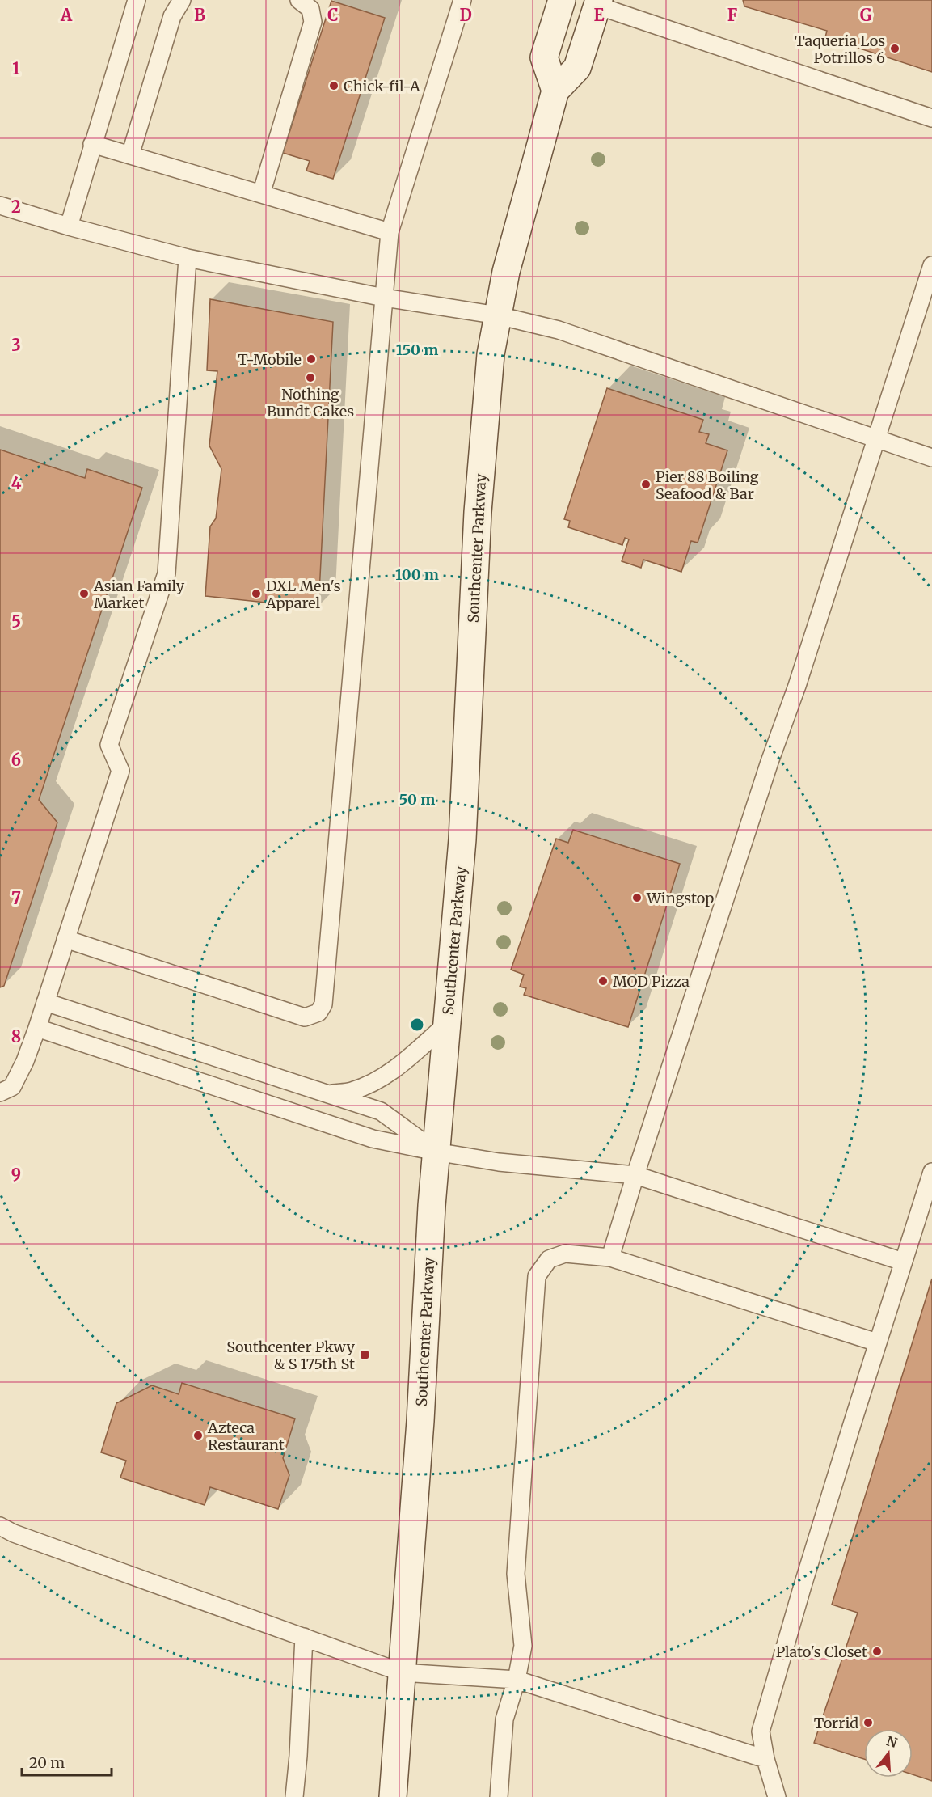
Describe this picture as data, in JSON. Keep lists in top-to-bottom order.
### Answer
{
  "streets": {
    "main road": ["Southcenter Parkway"]
  },
  "places": {
    "other": [
      "Taqueria Los Potrillos 6",
      "Chick-fil-A",
      "T-Mobile",
      "Nothing Bundt Cakes",
      "Pier 88 Boiling Seafood & Bar",
      "Asian Family Market",
      "DXL Men's Apparel",
      "Wingstop",
      "MOD Pizza",
      "Azteca Restaurant",
      "Plato's Closet",
      "Torrid"
    ],
    "transit": ["Southcenter Pkwy & S 175th St"]
  },
  "scale_bar": "20 m",
  "north": "top",
  "grid": {
    "columns": [
      "A",
      "B",
      "C",
      "D",
      "E",
      "F",
      "G"
    ],
    "rows": [
      "1",
      "2",
      "3",
      "4",
      "5",
      "6",
      "7",
      "8",
      "9"
    ]
  },
  "rings": ["150 m", "100 m", "50 m"]
}
